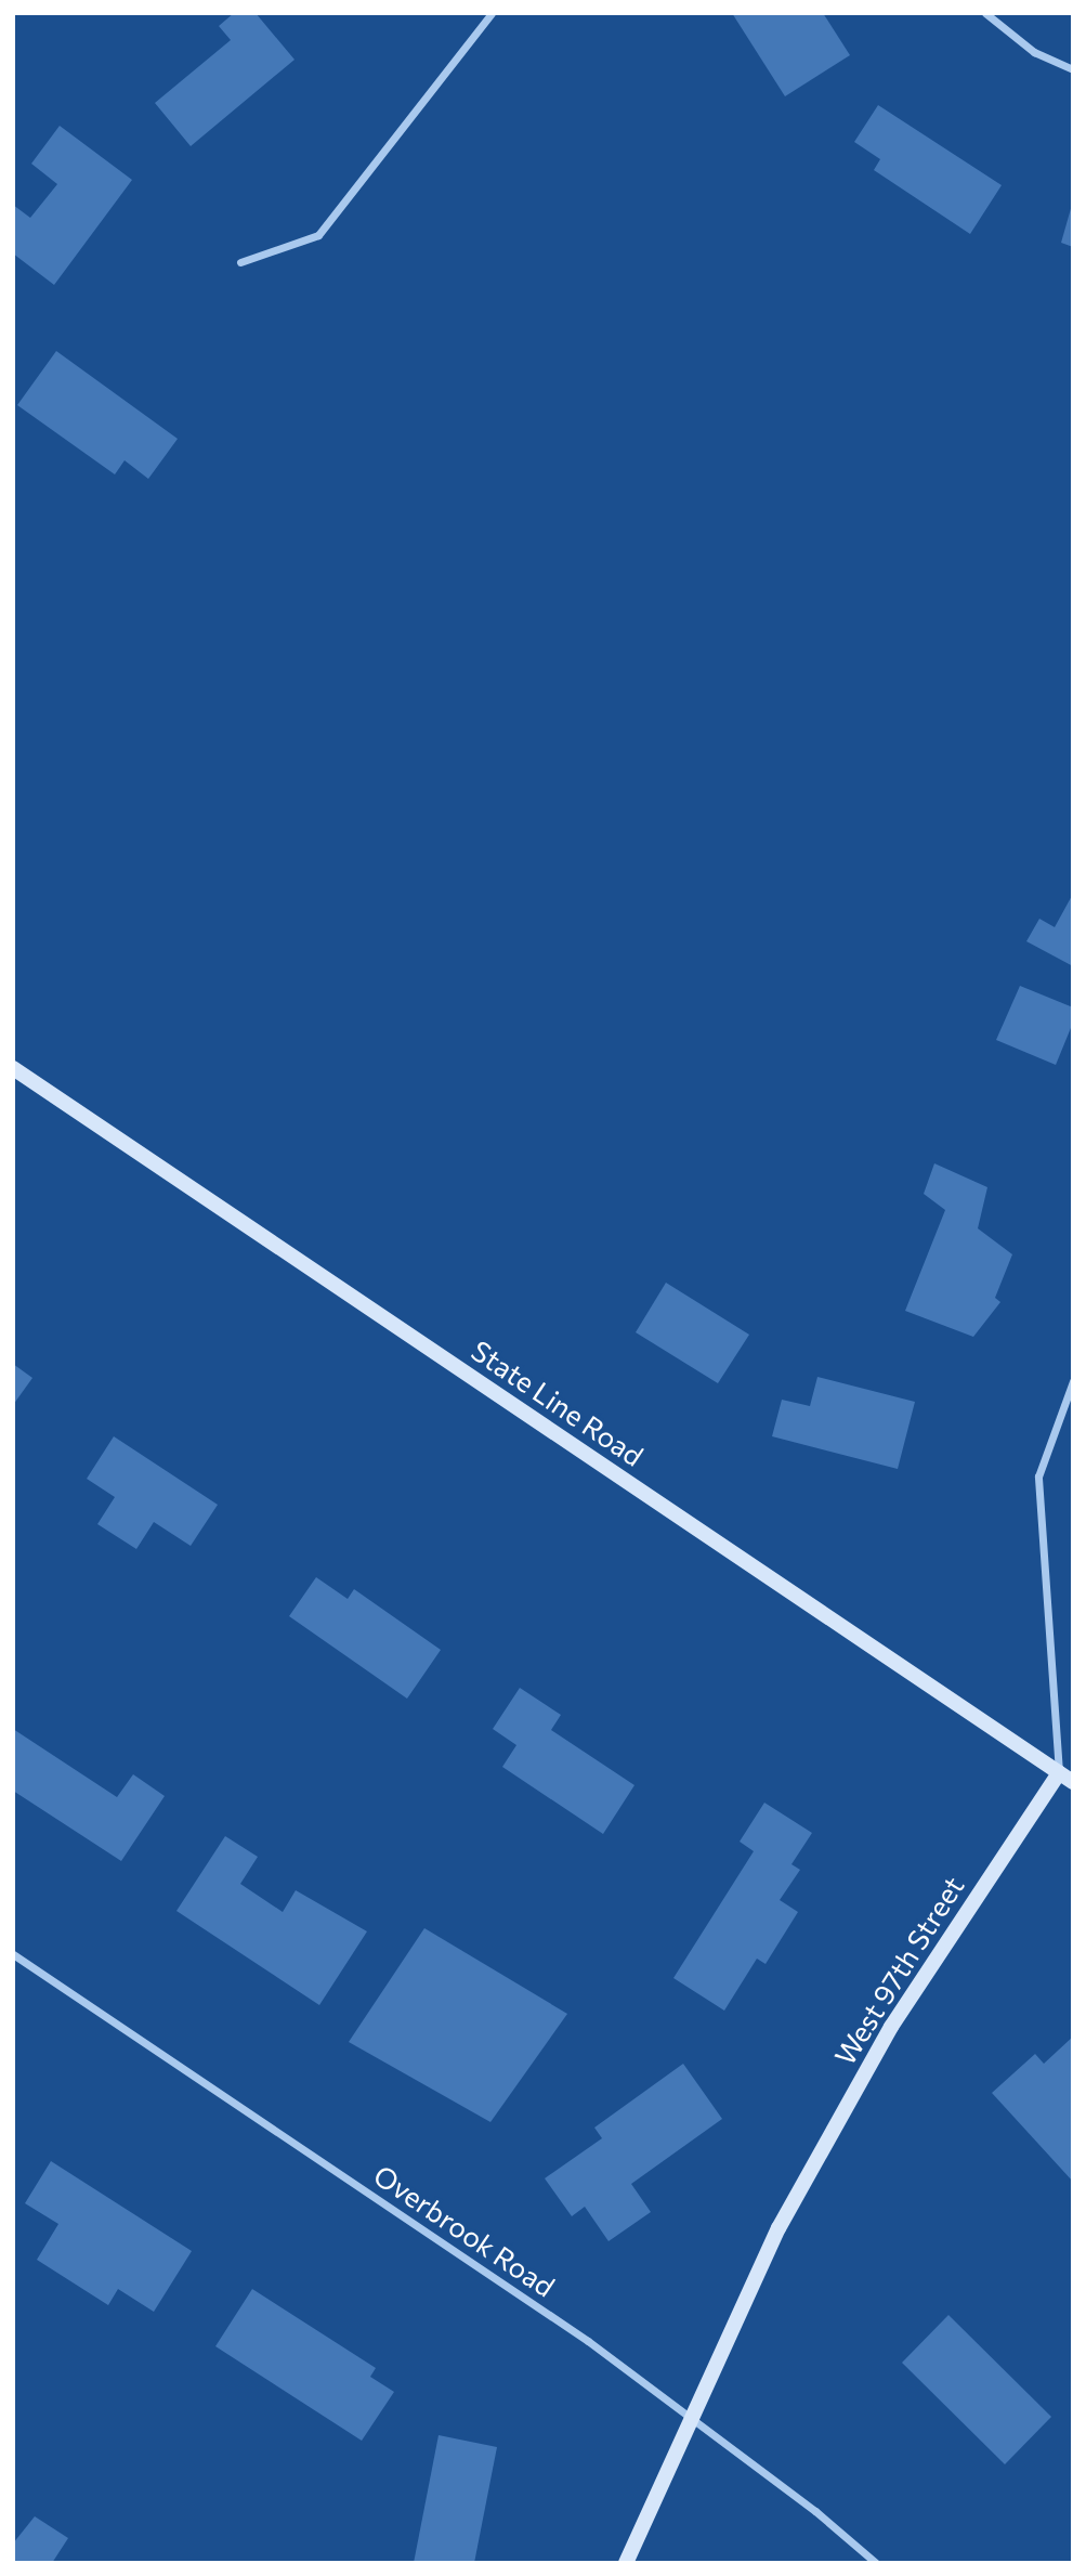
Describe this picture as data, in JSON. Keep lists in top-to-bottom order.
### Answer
{
  "streets": {
    "main road": ["State Line Road", "West 97th Street"],
    "street": ["Overbrook Road"]
  },
  "crossings": [
    ["State Line Road", "West 97th Street"],
    ["West 97th Street", "Overbrook Road"]
  ]
}
